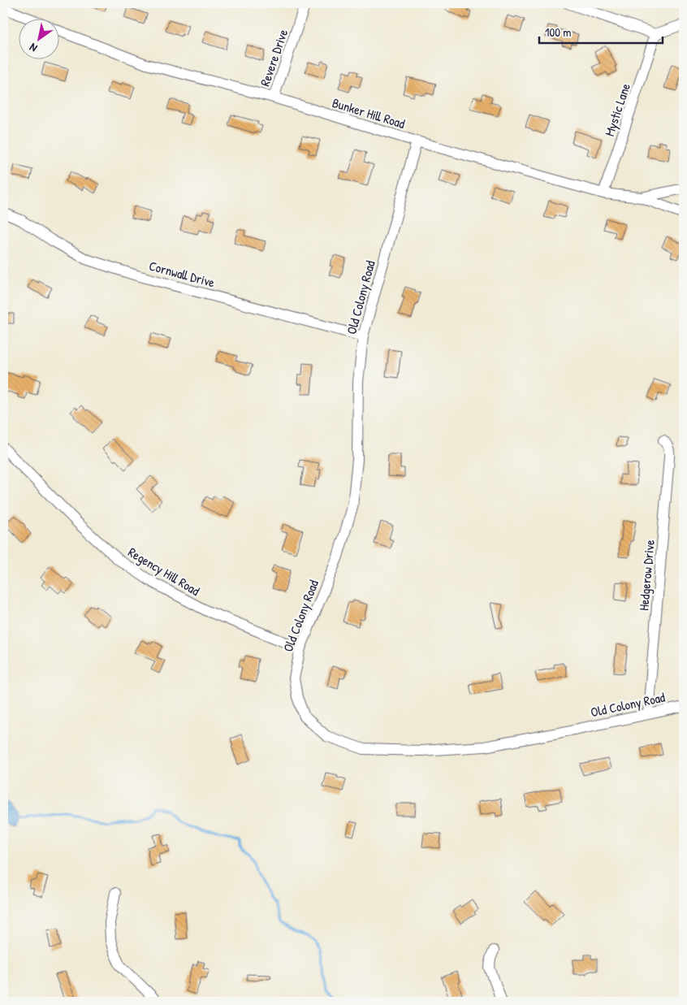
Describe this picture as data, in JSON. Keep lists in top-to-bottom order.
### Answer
{
  "streets": {
    "street": [
      "Revere Drive",
      "Mystic Lane",
      "Bunker Hill Road",
      "Cornwall Drive",
      "Old Colony Road",
      "Regency Hill Road",
      "Hedgerow Drive"
    ]
  },
  "crossings": [
    ["Revere Drive", "Bunker Hill Road"],
    ["Mystic Lane", "Bunker Hill Road"],
    ["Bunker Hill Road", "Old Colony Road"],
    ["Cornwall Drive", "Old Colony Road"],
    ["Old Colony Road", "Regency Hill Road"],
    ["Old Colony Road", "Hedgerow Drive"]
  ],
  "scale_bar": "100 m",
  "north": "bottom left"
}
